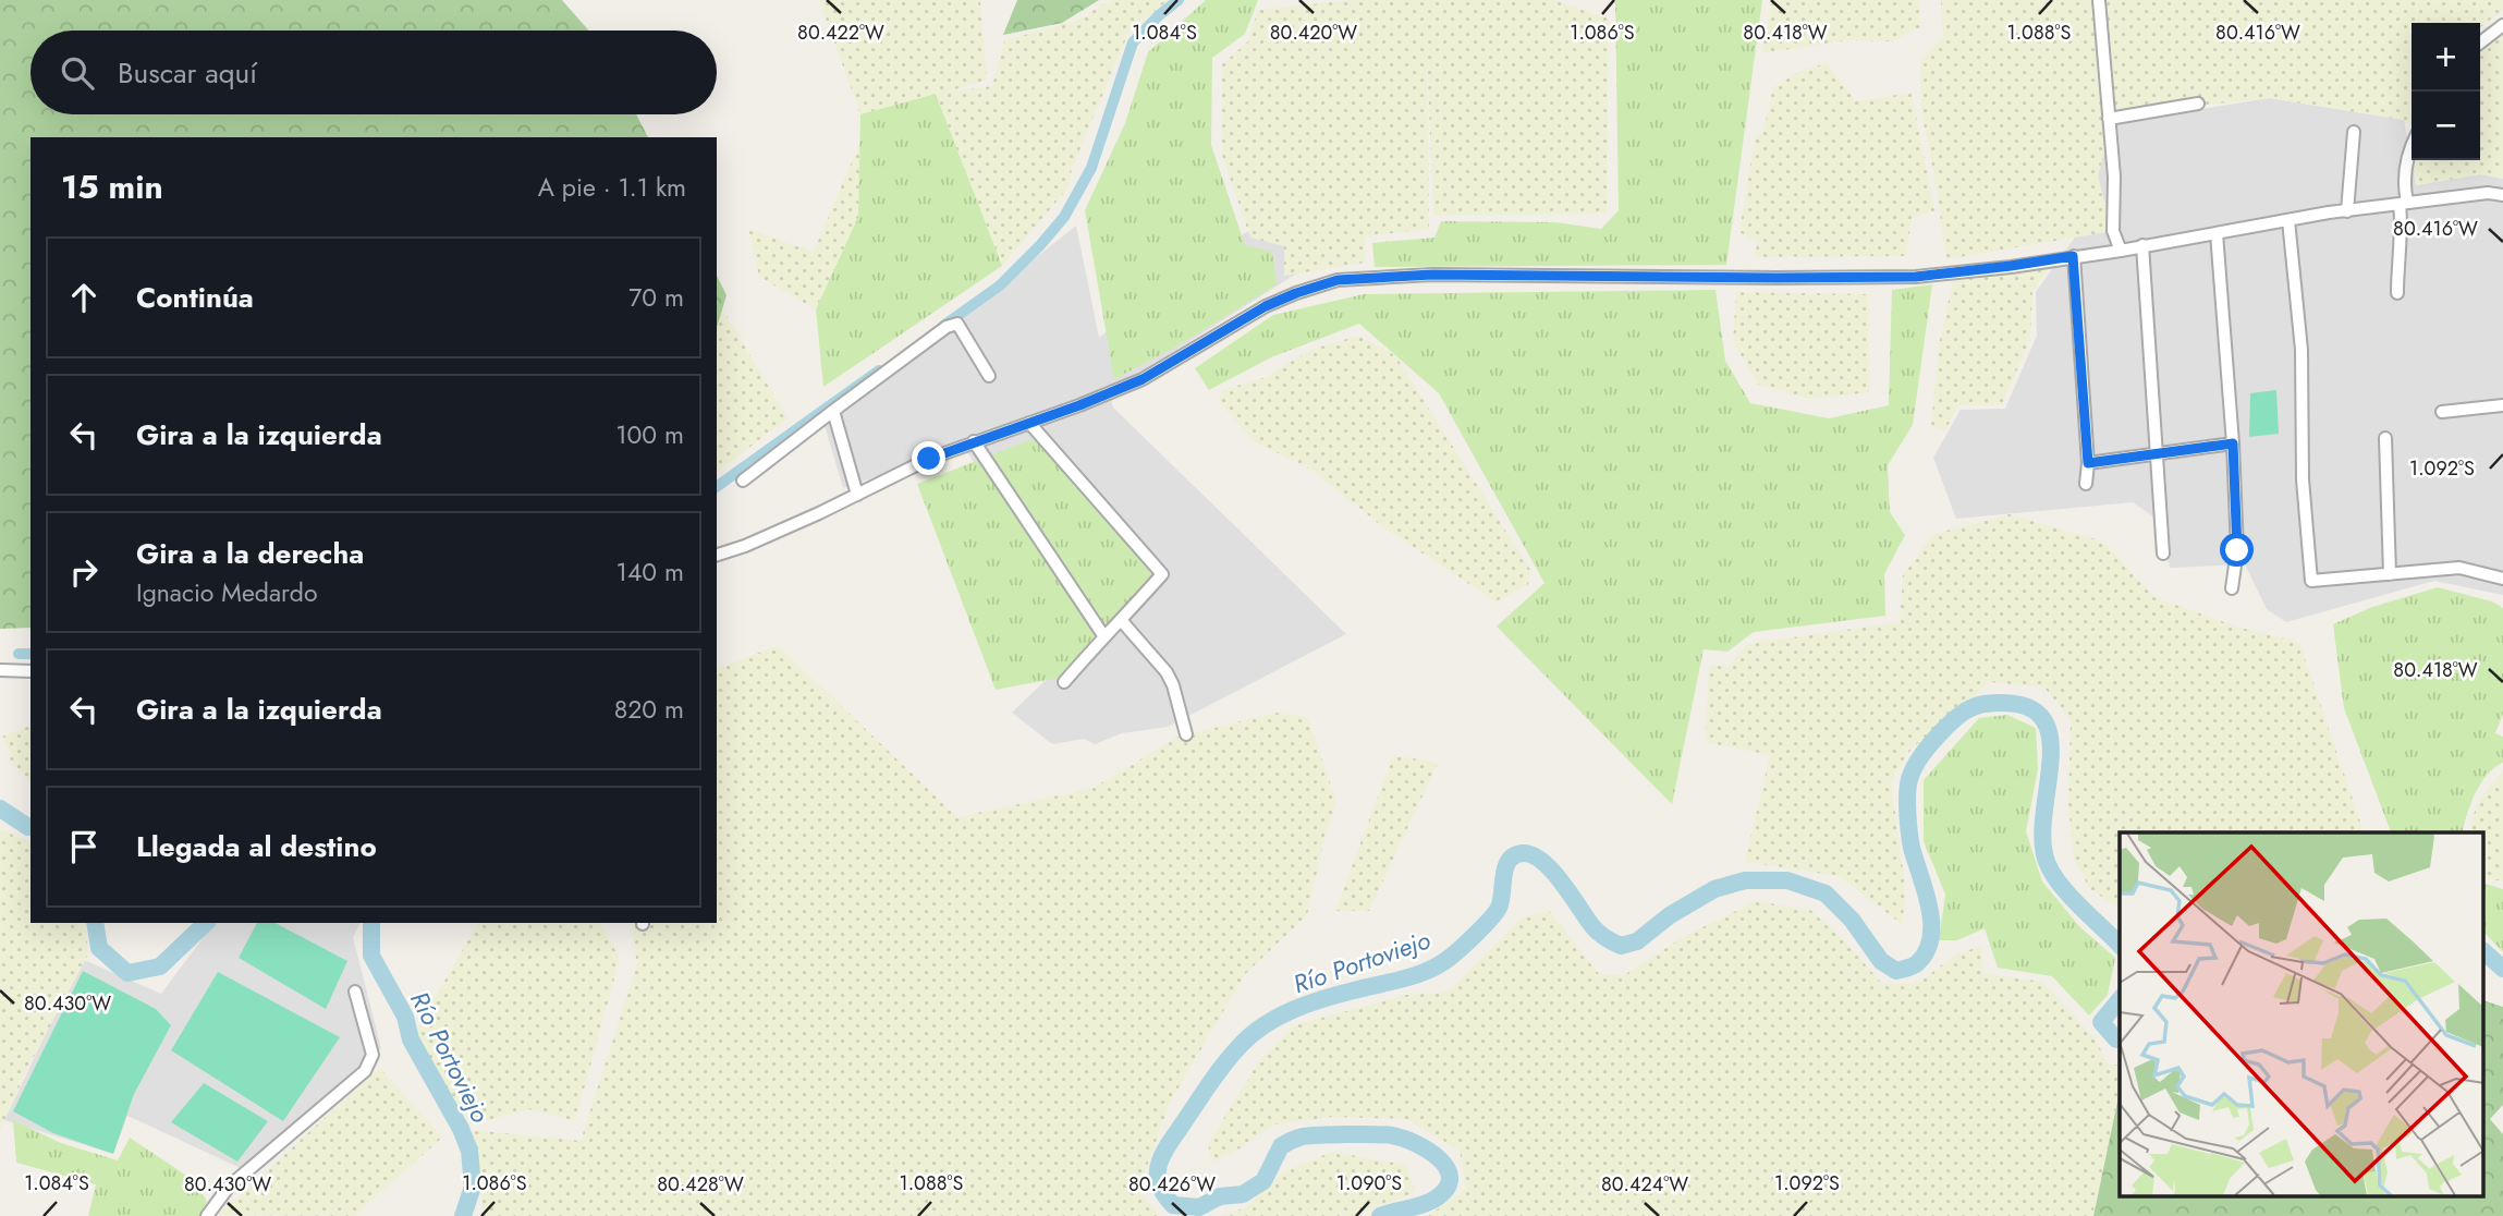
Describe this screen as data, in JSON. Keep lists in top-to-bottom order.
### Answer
{
  "water": ["Río Portoviejo"],
  "page": {
    "map_buttons": ["+", "−"],
    "search": "Buscar aquí",
    "heading": ["15 min", "A pie · 1.1 km"],
    "list": [
      ["Continúa", "70 m"],
      ["Gira a la izquierda", "100 m"],
      ["Gira a la derecha", "Ignacio Medardo", "140 m"],
      ["Gira a la izquierda", "820 m"],
      "Llegada al destino"
    ]
  },
  "coordinates": [
    "80.422°W",
    "80.420°W",
    "80.418°W",
    "80.416°W",
    "1.084°S",
    "1.086°S",
    "1.088°S",
    "1.092°S",
    "80.430°W",
    "1.090°S",
    "80.428°W",
    "80.426°W",
    "80.424°W"
  ]
}
